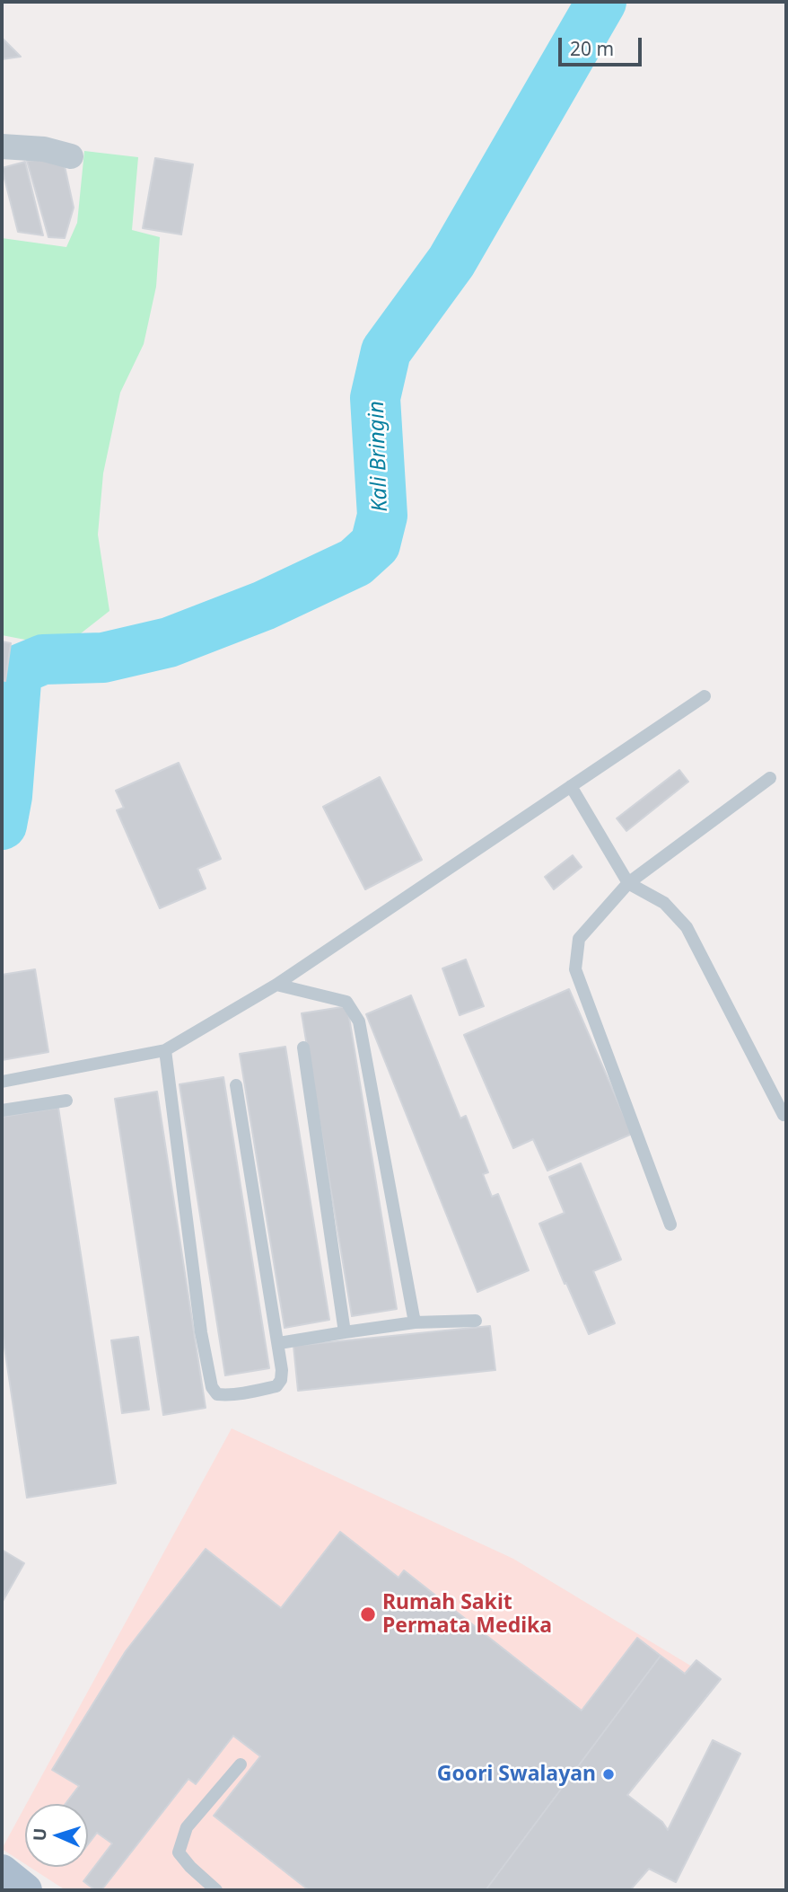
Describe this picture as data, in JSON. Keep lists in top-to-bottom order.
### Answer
{
  "water": ["Kali Bringin"],
  "places": ["Rumah Sakit Permata Medika", "Goori Swalayan"],
  "scale_bar": "20 m",
  "north": "left"
}
